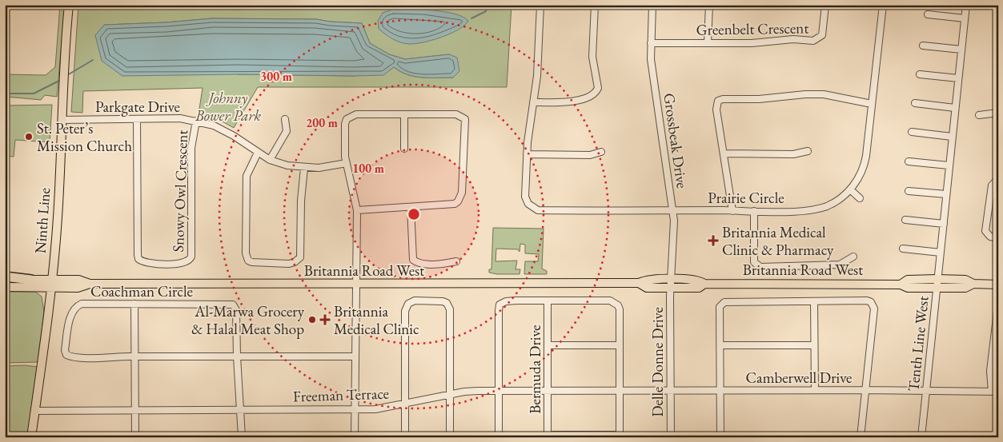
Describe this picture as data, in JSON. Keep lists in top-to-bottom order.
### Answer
{
  "streets": {
    "main road": ["Ninth Line", "Britannia Road West"],
    "street": [
      "Greenbelt Crescent",
      "Parkgate Drive",
      "Grossbeak Drive",
      "Snowy Owl Crescent",
      "Prairie Circle",
      "Coachman Circle",
      "Tenth Line West",
      "Delle Donne Drive",
      "Bermuda Drive",
      "Camberwell Drive",
      "Freeman Terrace"
    ]
  },
  "crossings": [
    ["Greenbelt Crescent", "Grossbeak Drive"],
    ["Parkgate Drive", "Snowy Owl Crescent"],
    ["Parkgate Drive", "Ninth Line"],
    ["Grossbeak Drive", "Prairie Circle"],
    ["Grossbeak Drive", "Britannia Road West"],
    ["Grossbeak Drive", "Delle Donne Drive"],
    ["Ninth Line", "Britannia Road West"],
    ["Ninth Line", "Freeman Terrace"],
    ["Britannia Road West", "Tenth Line West"],
    ["Britannia Road West", "Delle Donne Drive"],
    ["Tenth Line West", "Camberwell Drive"],
    ["Delle Donne Drive", "Camberwell Drive"],
    ["Delle Donne Drive", "Freeman Terrace"],
    ["Bermuda Drive", "Freeman Terrace"],
    ["Camberwell Drive", "Freeman Terrace"]
  ],
  "parks": ["Johnny Bower Park"],
  "places": {
    "other": ["St. Peter’s Mission Church", "Al-Marwa Grocery & Halal Meat Shop"],
    "health": ["Britannia Medical Clinic & Pharmacy", "Britannia Medical Clinic"]
  },
  "rings": ["300 m", "200 m", "100 m"]
}
